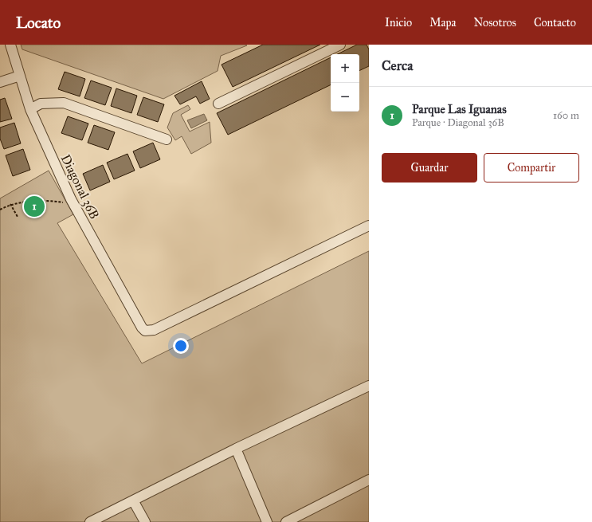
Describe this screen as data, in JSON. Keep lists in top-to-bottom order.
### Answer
{
  "streets": {
    "street": ["Diagonal 36B"]
  },
  "page": {
    "header": "Locato",
    "nav": [
      "Inicio",
      "Mapa",
      "Nosotros",
      "Contacto"
    ],
    "heading": "Cerca",
    "map_buttons": ["+", "−"],
    "list": [
      {
        "mark": "1",
        "name": "Parque Las Iguanas",
        "note": "Parque · Diagonal 36B",
        "value": "160 m"
      }
    ],
    "buttons": ["Guardar", "Compartir"],
    "pins": "1"
  }
}
